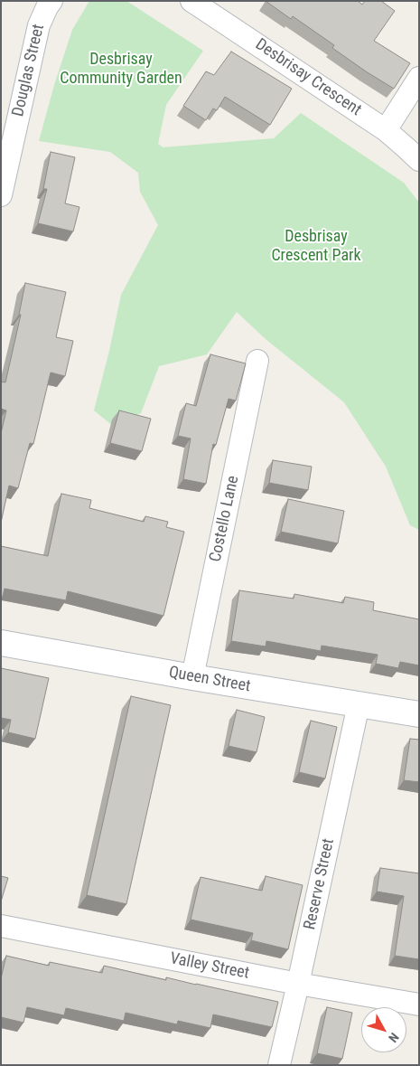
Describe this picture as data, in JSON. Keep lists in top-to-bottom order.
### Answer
{
  "streets": {
    "street": [
      "Douglas Street",
      "Desbrisay Crescent",
      "Costello Lane",
      "Queen Street",
      "Reserve Street",
      "Valley Street"
    ]
  },
  "crossings": [
    ["Costello Lane", "Queen Street"],
    ["Queen Street", "Reserve Street"],
    ["Reserve Street", "Valley Street"]
  ],
  "parks": ["Desbrisay Community Garden", "Desbrisay Crescent Park"],
  "north": "bottom right"
}
